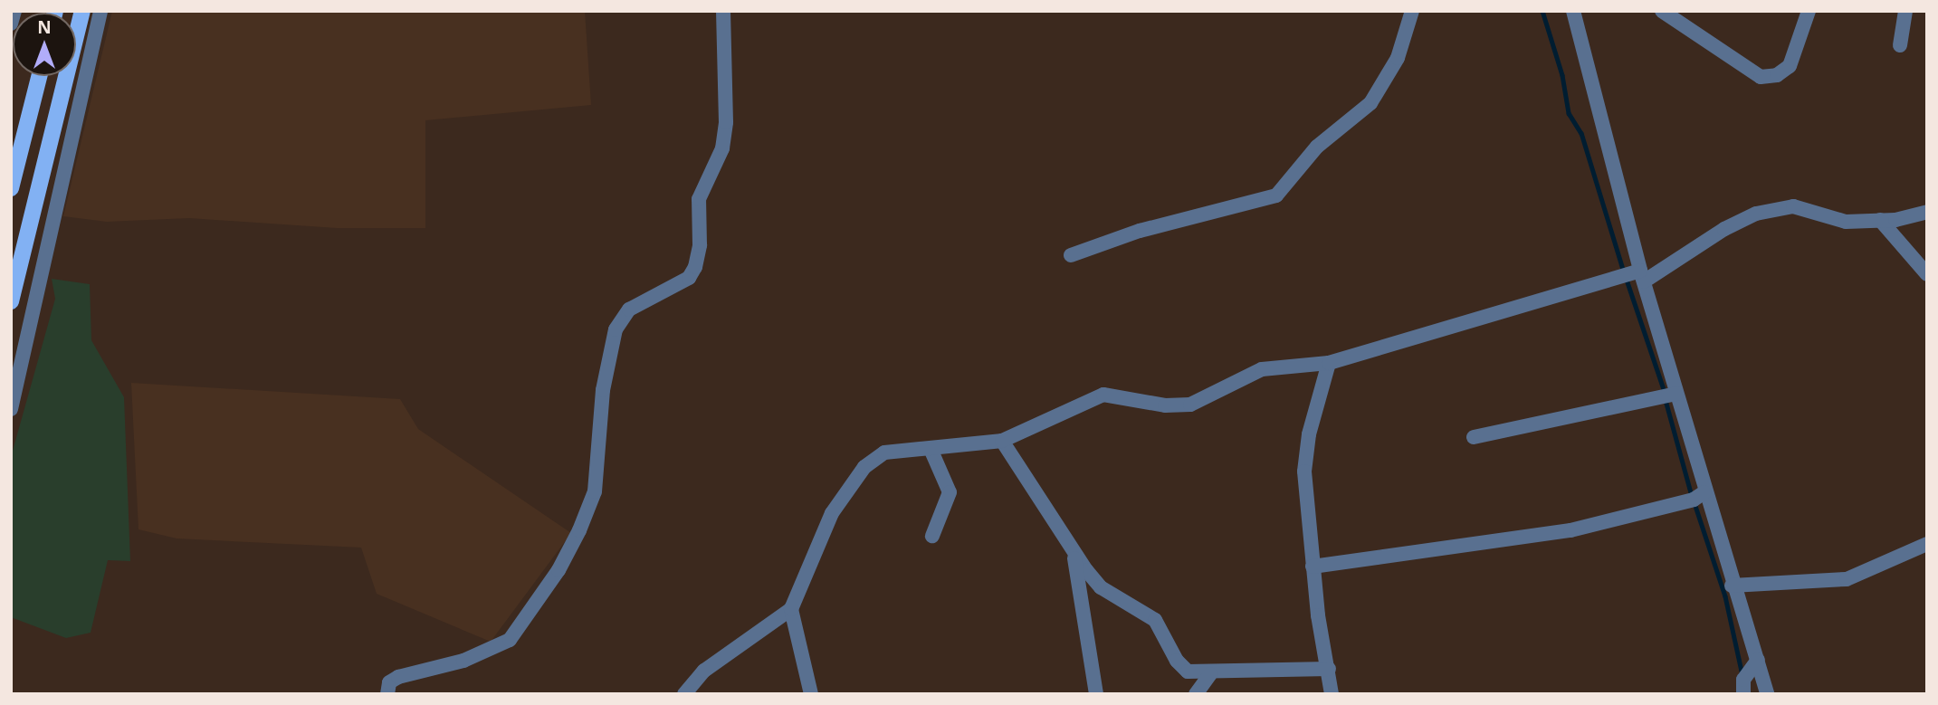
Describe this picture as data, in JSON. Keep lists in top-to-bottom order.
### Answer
{
  "north": "top"
}
